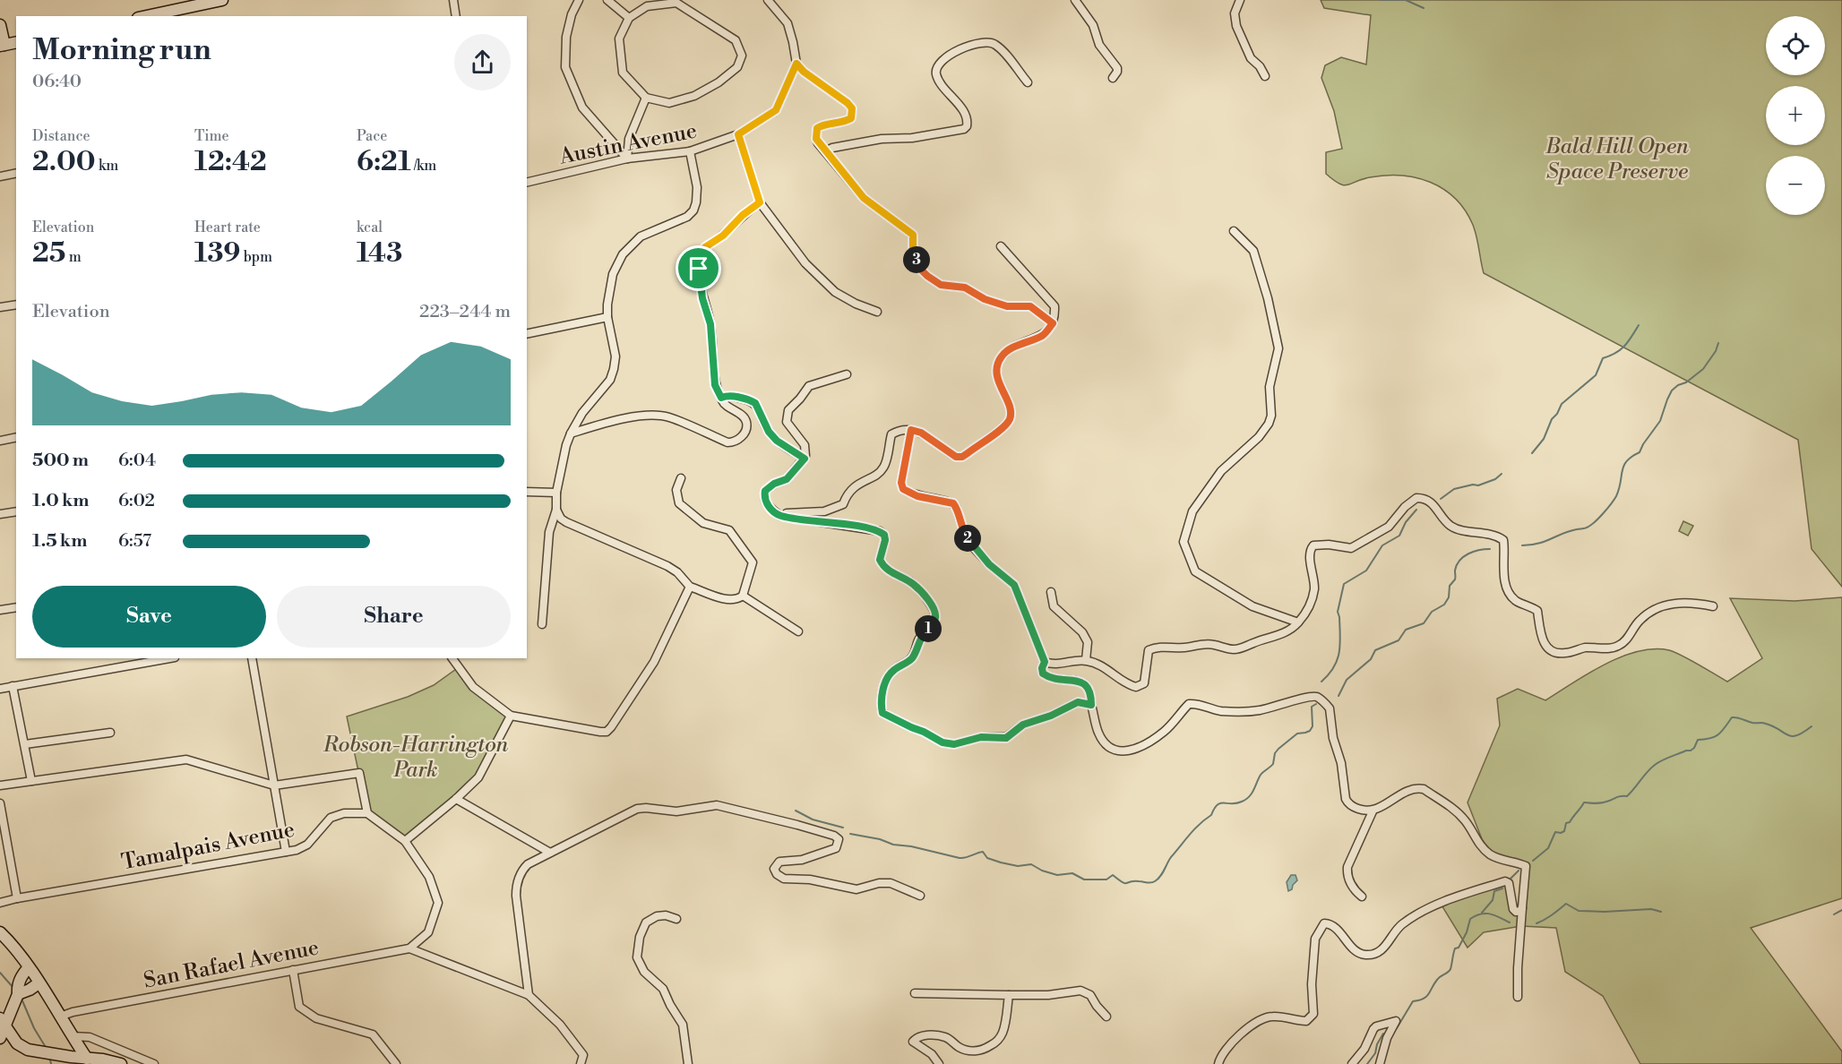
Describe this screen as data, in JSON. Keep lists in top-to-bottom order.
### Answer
{
  "streets": {
    "street": ["Austin Avenue", "Tamalpais Avenue", "San Rafael Avenue"]
  },
  "parks": ["Bald Hill Open Space Preserve", "Robson-Harrington Park"],
  "page": {
    "map_buttons": ["+", "−"],
    "heading": ["Morning run", "06:40"],
    "stats": [
      ["Distance", "2.00 km"],
      ["Time", "12:42"],
      ["Pace", "6:21 /km"],
      ["Elevation", "25 m"],
      ["Heart rate", "139 bpm"],
      ["kcal", "143"]
    ],
    "pins": ["3", "2", "1"],
    "chart": ["Elevation", "223–244 m"],
    "list": [
      {
        "name": "500 m",
        "note": "6:04"
      },
      {
        "name": "1.0 km",
        "note": "6:02"
      },
      {
        "name": "1.5 km",
        "note": "6:57"
      }
    ],
    "buttons": ["Save", "Share"]
  }
}
